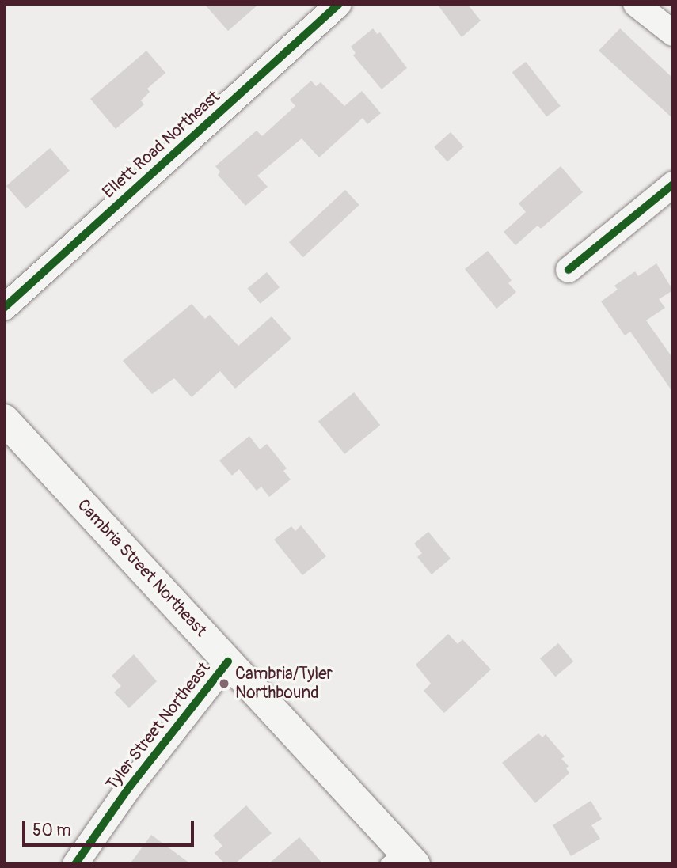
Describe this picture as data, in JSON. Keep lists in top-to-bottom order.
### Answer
{
  "streets": {
    "main road": ["Cambria Street Northeast"],
    "street": ["Ellett Road Northeast", "Tyler Street Northeast"]
  },
  "crossings": [
    ["Cambria Street Northeast", "Tyler Street Northeast"]
  ],
  "places": ["Cambria/Tyler Northbound"],
  "scale_bar": "50 m"
}
